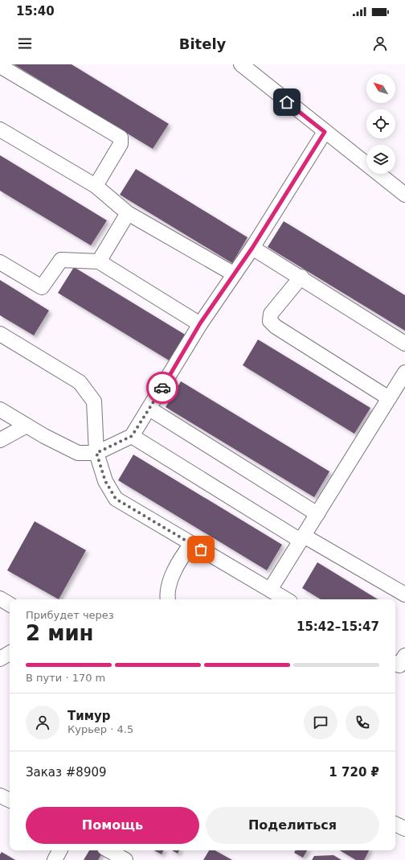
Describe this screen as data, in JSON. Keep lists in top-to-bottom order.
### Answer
{
  "north": "top left",
  "page": {
    "status": "15:40",
    "header": "Bitely",
    "heading": ["2 мин", "Прибудет через", "15:42–15:47"],
    "panel": [
      "Тимур",
      "Курьер · 4.5",
      "Заказ #8909",
      "1 720 ₽"
    ],
    "bar": "В пути · 170 m",
    "buttons": ["Помощь", "Поделиться"]
  }
}
